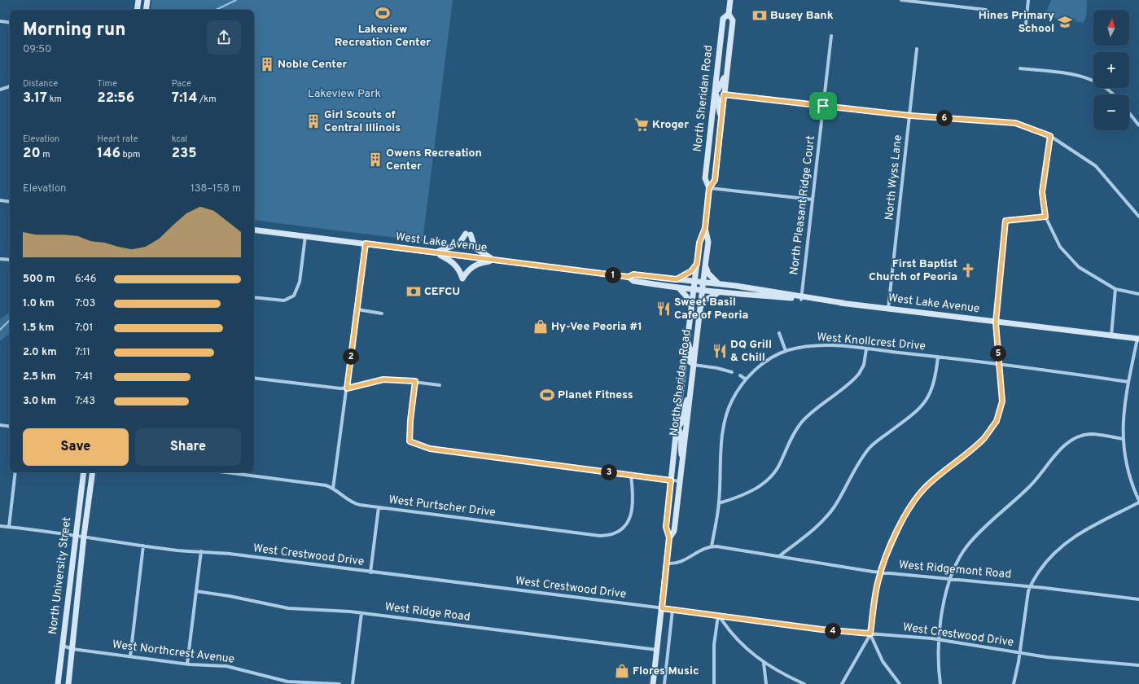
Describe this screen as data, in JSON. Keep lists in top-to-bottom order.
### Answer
{
  "streets": {
    "main road": ["North Sheridan Road", "West Lake Avenue", "North University Street"],
    "street": [
      "North Wyss Lane",
      "North Pleasant Ridge Court",
      "West Knollcrest Drive",
      "West Purtscher Drive",
      "West Crestwood Drive",
      "West Ridgemont Road",
      "West Ridge Road",
      "West Northcrest Avenue"
    ]
  },
  "crossings": [
    ["North Sheridan Road", "West Lake Avenue"],
    ["North Sheridan Road", "West Crestwood Drive"],
    ["North Sheridan Road", "West Ridge Road"],
    ["North Wyss Lane", "West Lake Avenue"],
    ["North Pleasant Ridge Court", "West Lake Avenue"],
    ["West Knollcrest Drive", "West Ridgemont Road"],
    ["West Crestwood Drive", "North University Street"],
    ["North University Street", "West Northcrest Avenue"]
  ],
  "parks": ["Lakeview Park"],
  "places": {
    "sports": ["Lakeview Recreation Center", "Planet Fitness"],
    "bank": ["Busey Bank", "CEFCU"],
    "school or university": ["Hines Primary School"],
    "building": ["Noble Center", "Girl Scouts of Central Illinois", "Owens Recreation Center"],
    "supermarket": ["Kroger"],
    "church": ["First Baptist Church of Peoria"],
    "restaurant": ["Sweet Basil Cafe of Peoria", "DQ Grill & Chill"],
    "shop": ["Hy-Vee Peoria #1", "Flores Music"]
  },
  "north": "top",
  "page": {
    "map_buttons": ["+", "−"],
    "heading": ["Morning run", "09:50"],
    "stats": [
      ["Distance", "3.17 km"],
      ["Time", "22:56"],
      ["Pace", "7:14 /km"],
      ["Elevation", "20 m"],
      ["Heart rate", "146 bpm"],
      ["kcal", "235"]
    ],
    "pins": [
      "6",
      "1",
      "5",
      "2",
      "3",
      "4"
    ],
    "chart": ["Elevation", "138–158 m"],
    "list": [
      {
        "name": "500 m",
        "note": "6:46"
      },
      {
        "name": "1.0 km",
        "note": "7:03"
      },
      {
        "name": "1.5 km",
        "note": "7:01"
      },
      {
        "name": "2.0 km",
        "note": "7:11"
      },
      {
        "name": "2.5 km",
        "note": "7:41"
      },
      {
        "name": "3.0 km",
        "note": "7:43"
      }
    ],
    "buttons": ["Save", "Share"]
  }
}
